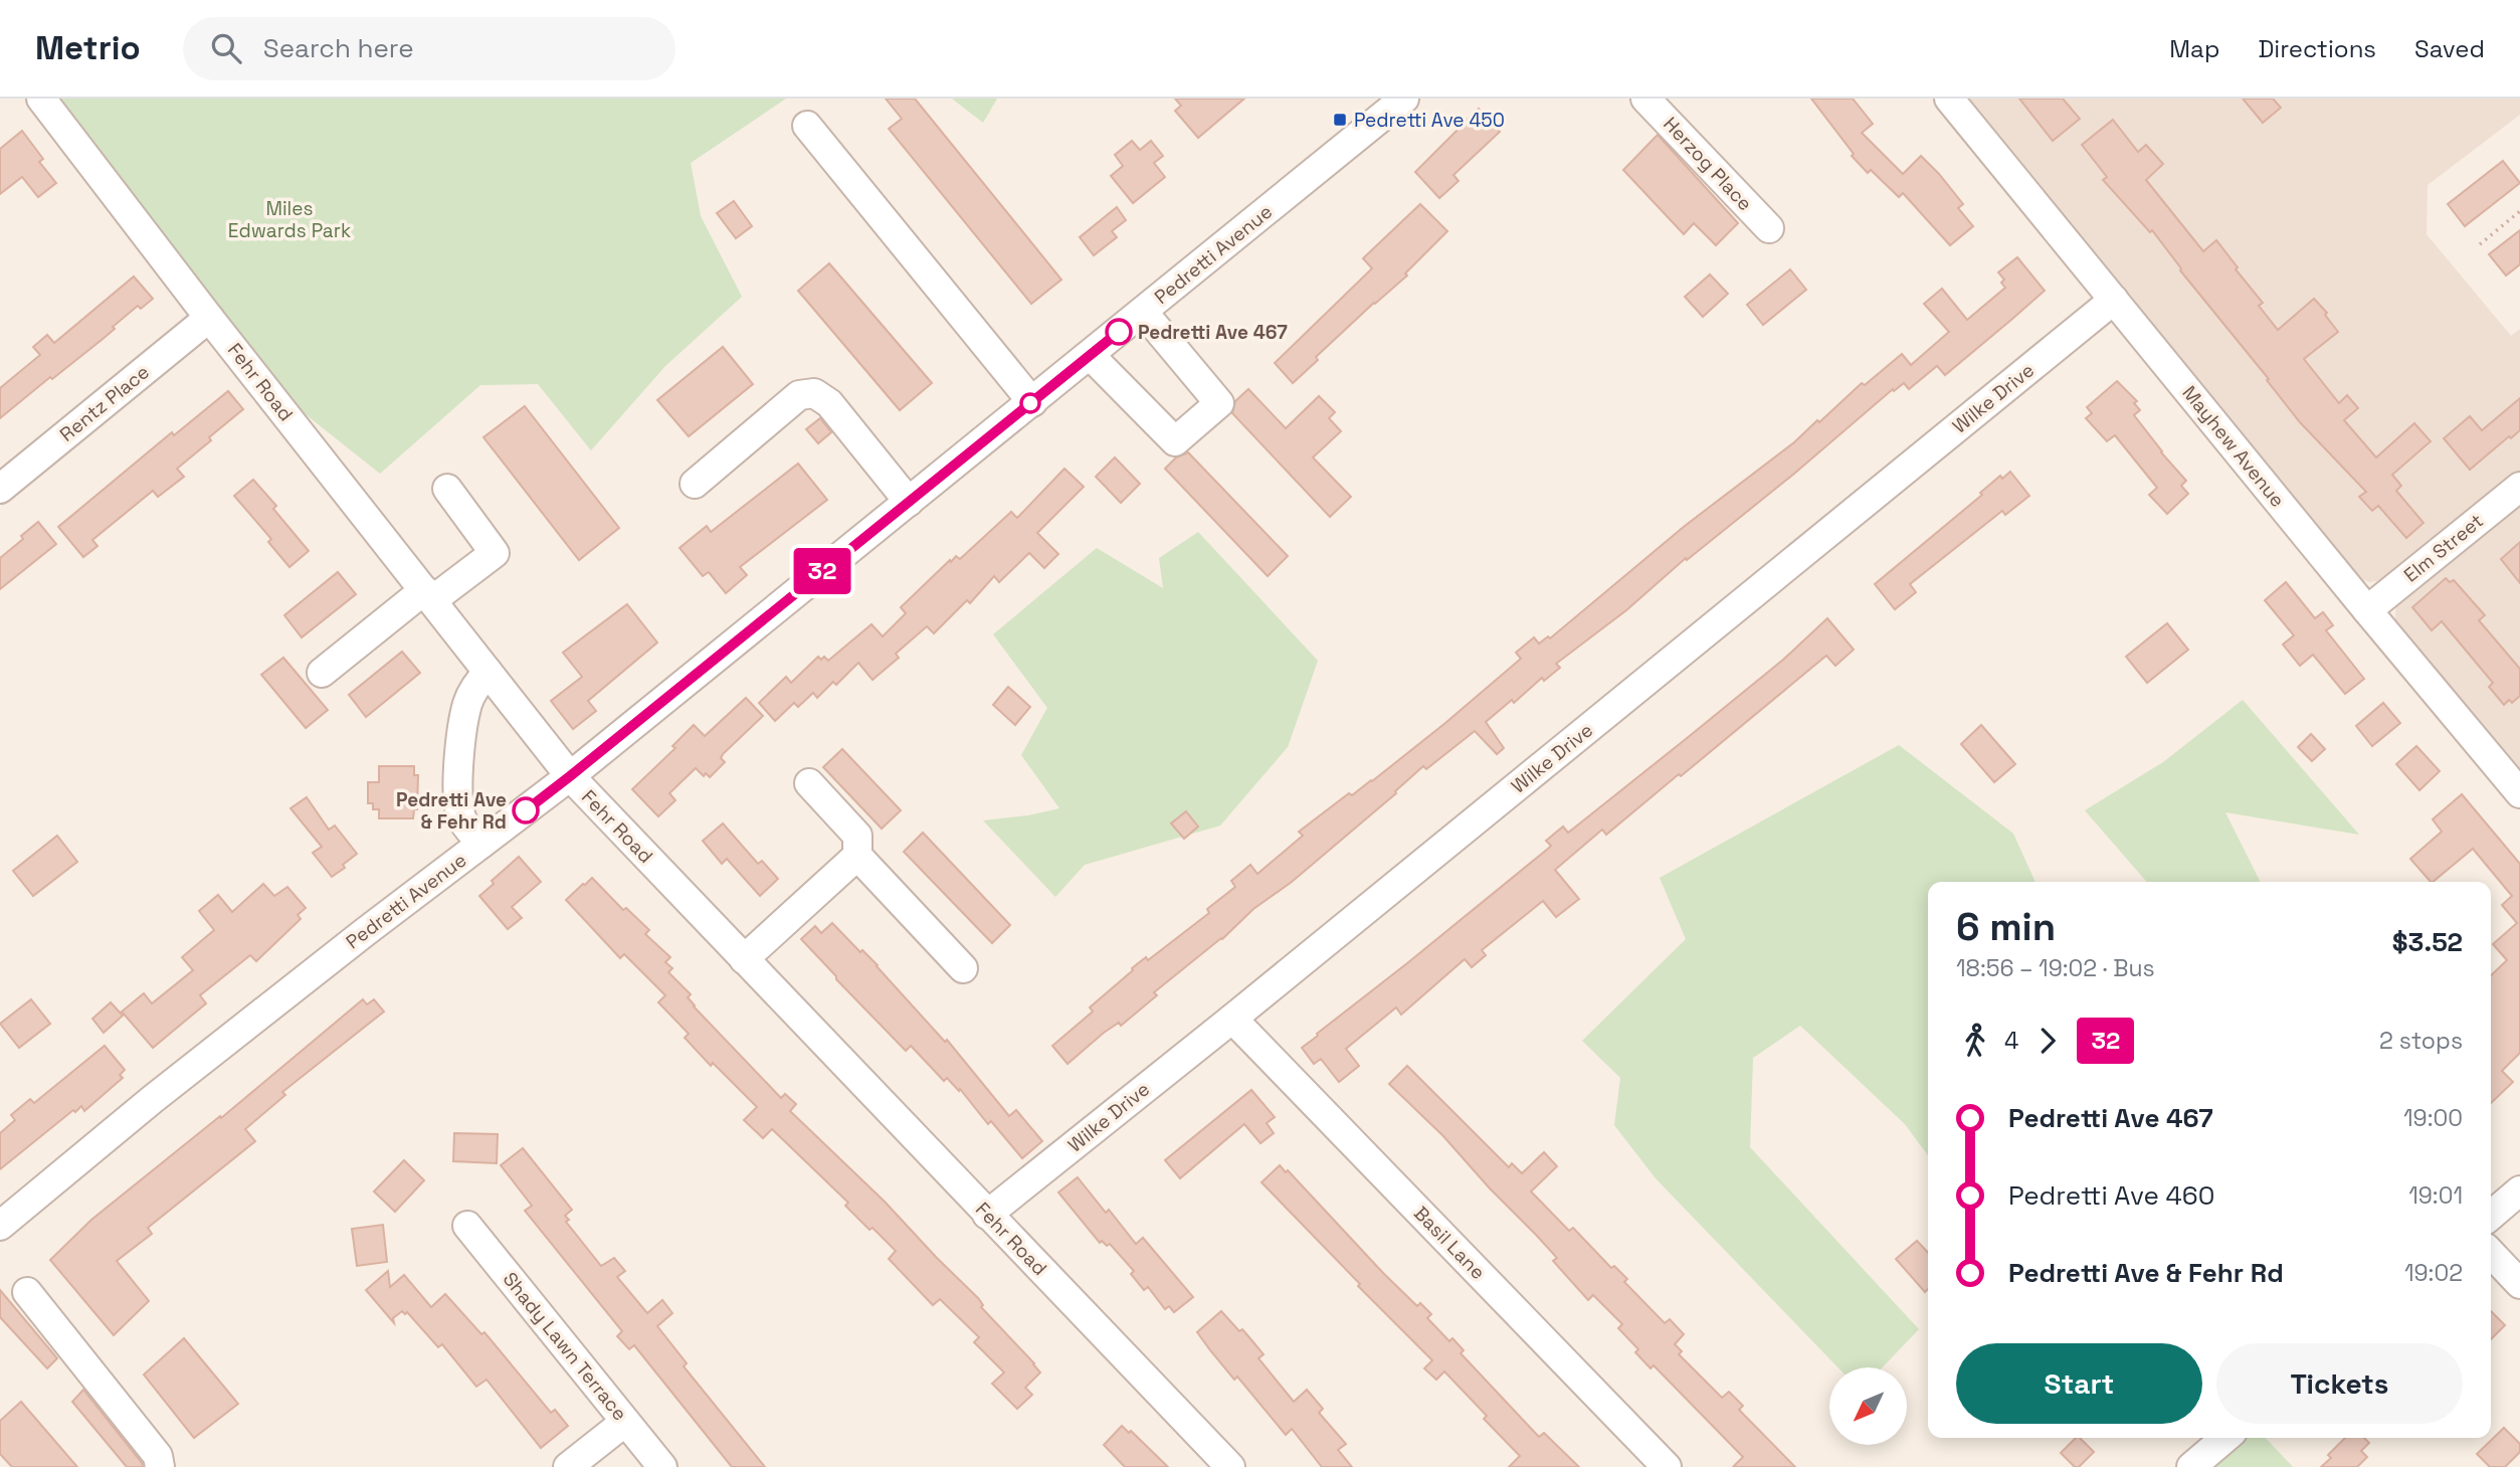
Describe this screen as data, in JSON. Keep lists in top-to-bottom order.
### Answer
{
  "streets": {
    "street": [
      "Herzog Place",
      "Pedretti Avenue",
      "Fehr Road",
      "Wilke Drive",
      "Rentz Place",
      "Mayhew Avenue",
      "Elm Street",
      "Basil Lane",
      "Shady Lawn Terrace"
    ]
  },
  "crossings": [
    ["Pedretti Avenue", "Fehr Road"],
    ["Fehr Road", "Wilke Drive"],
    ["Fehr Road", "Rentz Place"],
    ["Wilke Drive", "Mayhew Avenue"],
    ["Wilke Drive", "Basil Lane"],
    ["Mayhew Avenue", "Elm Street"]
  ],
  "parks": ["Miles Edwards Park"],
  "places": {
    "transit": ["Pedretti Ave 450"],
    "other": ["Pedretti Ave 467", "Pedretti Ave & Fehr Rd"]
  },
  "lines": ["bus line 32"],
  "north": "bottom left",
  "page": {
    "header": "Metrio",
    "search": "Search here",
    "nav": ["Map", "Directions", "Saved"],
    "on_map": "32",
    "heading": ["6 min", "18:56 – 19:02 · Bus", "$3.52"],
    "legs": ["4", "32", "2 stops"],
    "list": [
      {
        "name": "Pedretti Ave 467",
        "value": "19:00"
      },
      {
        "name": "Pedretti Ave 460",
        "value": "19:01"
      },
      {
        "name": "Pedretti Ave & Fehr Rd",
        "value": "19:02"
      }
    ],
    "buttons": ["Start", "Tickets"]
  }
}
